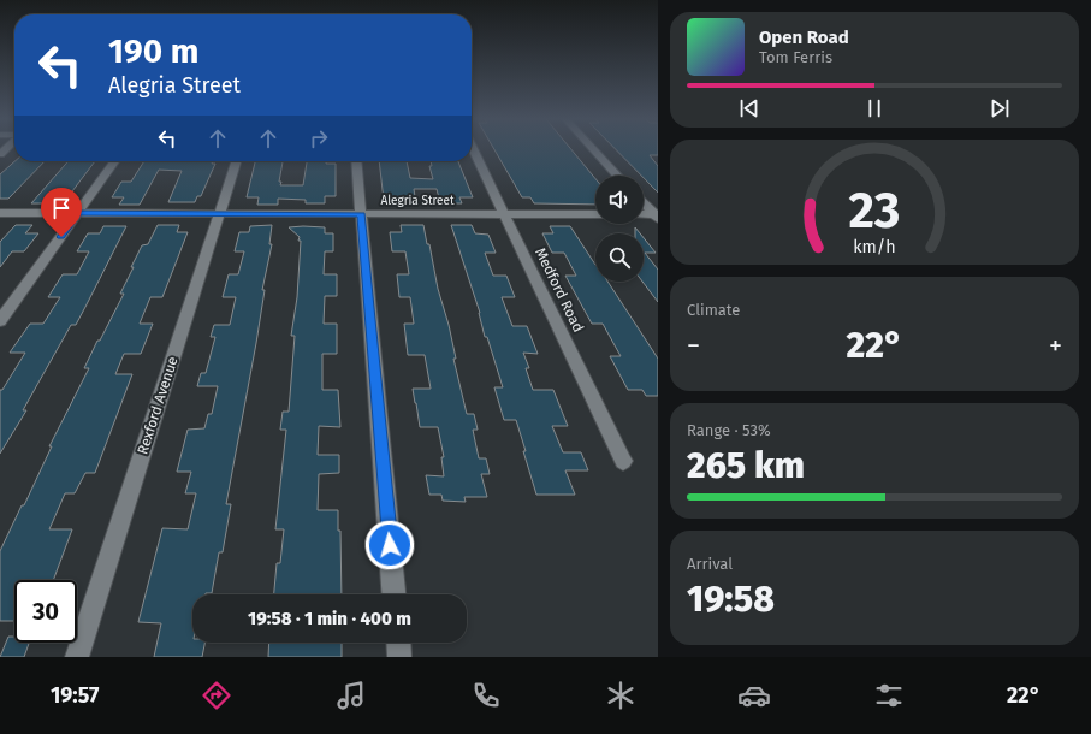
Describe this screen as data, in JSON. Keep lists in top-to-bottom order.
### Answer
{
  "streets": {
    "street": ["Alegria Street", "Medford Road", "Rexford Avenue"]
  },
  "crossings": [
    ["Alegria Street", "Medford Road"],
    ["Alegria Street", "Rexford Avenue"]
  ],
  "page": {
    "turn": ["190 m", "Alegria Street"],
    "song": ["Open Road", "Tom Ferris"],
    "tile": [
      "Climate",
      ["Range · 53%", "265 km"],
      ["Arrival", "19:58"]
    ],
    "heat": ["−", "22°", "+"],
    "limit": "30",
    "trip": "19:58 · 1 min · 400 m",
    "tabs": ["19:57", "22°"],
    "gauge": ["23", "km/h"]
  }
}
